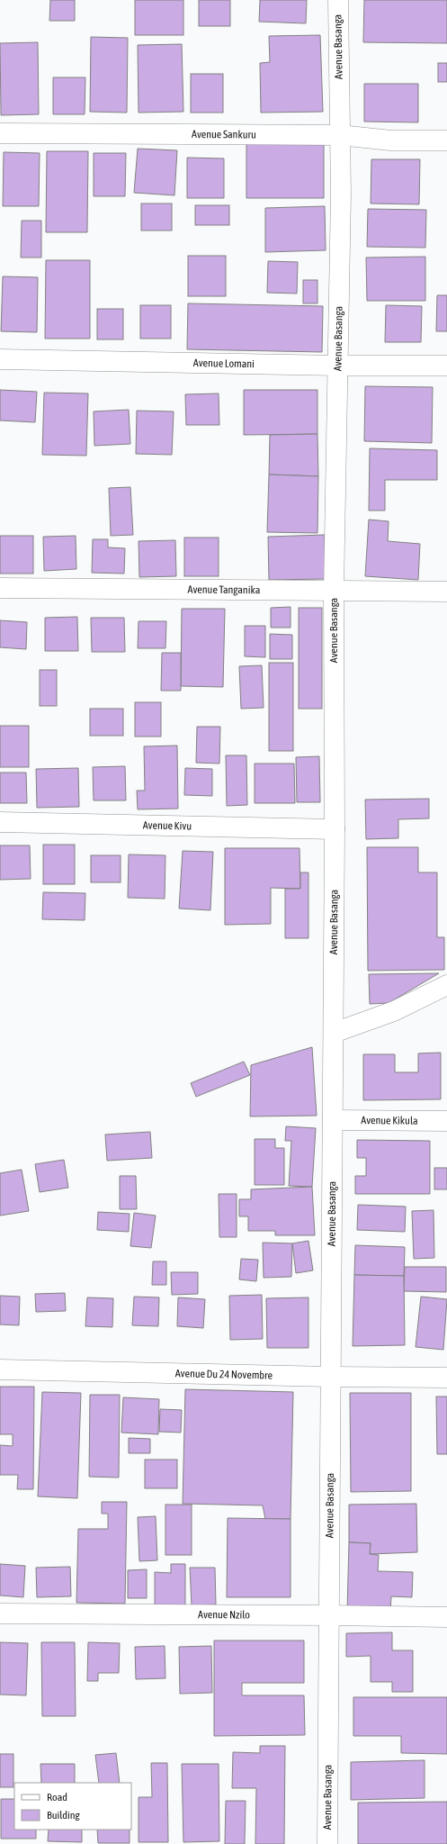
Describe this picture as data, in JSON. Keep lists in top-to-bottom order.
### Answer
{
  "streets": {
    "street": [
      "Avenue Basanga",
      "Avenue Sankuru",
      "Avenue Lomani",
      "Avenue Tanganika",
      "Avenue Kivu",
      "Avenue Kikula",
      "Avenue Du 24 Novembre",
      "Avenue Nzilo"
    ]
  },
  "crossings": [
    ["Avenue Basanga", "Avenue Sankuru"],
    ["Avenue Basanga", "Avenue Lomani"],
    ["Avenue Basanga", "Avenue Tanganika"],
    ["Avenue Basanga", "Avenue Kivu"],
    ["Avenue Basanga", "Avenue Kikula"],
    ["Avenue Basanga", "Avenue Du 24 Novembre"],
    ["Avenue Basanga", "Avenue Nzilo"]
  ],
  "legend": ["Road", "Building"]
}
